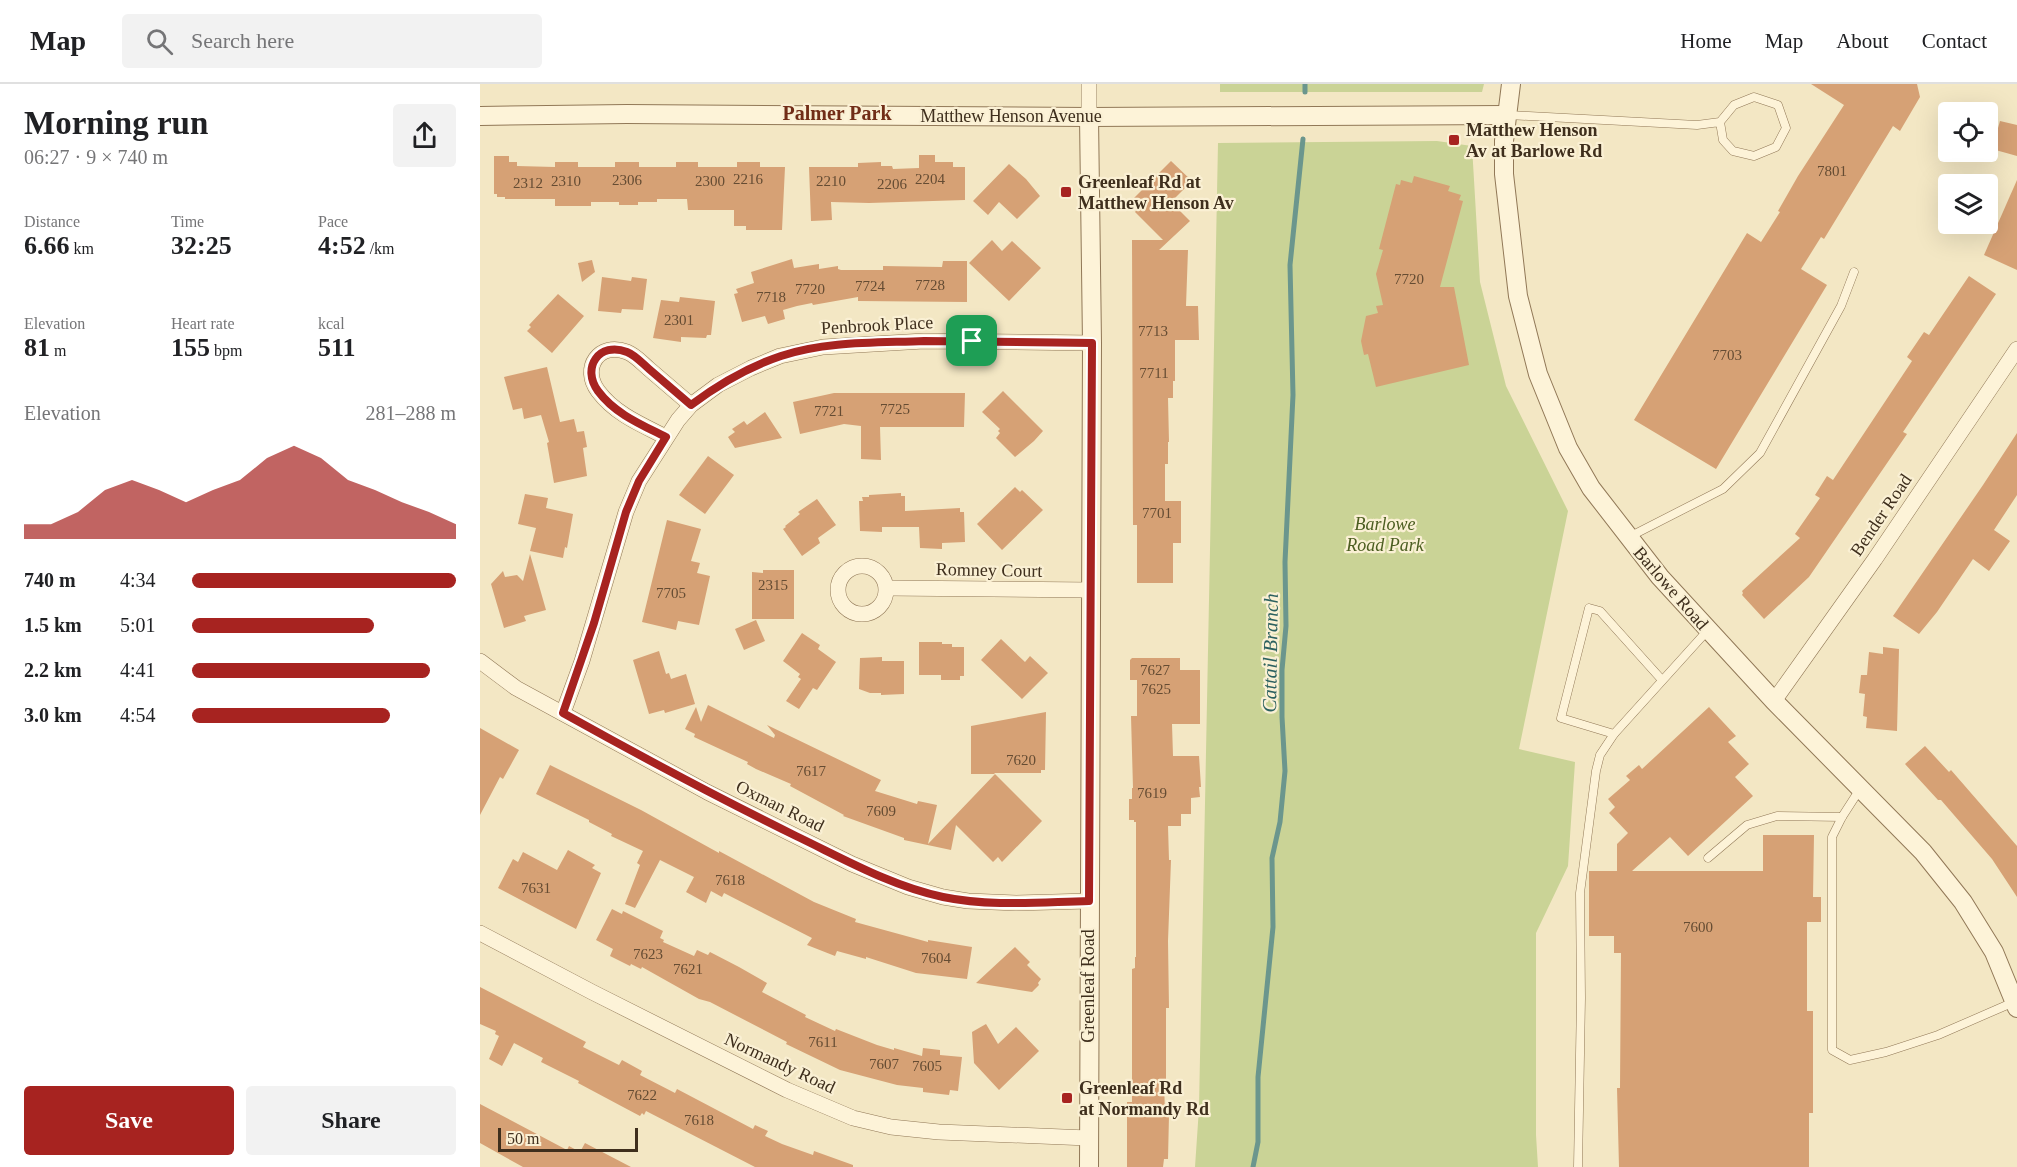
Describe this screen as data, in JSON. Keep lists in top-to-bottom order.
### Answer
{
  "streets": {
    "street": [
      "Matthew Henson Avenue",
      "Penbrook Place",
      "Bender Road",
      "Romney Court",
      "Barlowe Road",
      "Oxman Road",
      "Greenleaf Road",
      "Normandy Road"
    ]
  },
  "crossings": [
    ["Matthew Henson Avenue", "Barlowe Road"],
    ["Matthew Henson Avenue", "Greenleaf Road"],
    ["Penbrook Place", "Oxman Road"],
    ["Penbrook Place", "Greenleaf Road"],
    ["Bender Road", "Barlowe Road"],
    ["Romney Court", "Greenleaf Road"],
    ["Oxman Road", "Greenleaf Road"],
    ["Greenleaf Road", "Normandy Road"]
  ],
  "districts": ["Palmer Park"],
  "water": ["Cattail Branch"],
  "parks": ["Barlowe Road Park"],
  "places": {
    "transit": ["Matthew Henson Av at Barlowe Rd", "Greenleaf Rd at Matthew Henson Av", "Greenleaf Rd at Normandy Rd"]
  },
  "house_numbers": [
    "7801",
    "2216",
    "2204",
    "2306",
    "2310",
    "2300",
    "2210",
    "2312",
    "2206",
    "7720",
    "7728",
    "7724",
    "7720",
    "7718",
    "2301",
    "7713",
    "7703",
    "7711",
    "7725",
    "7721",
    "7701",
    "2315",
    "7705",
    "7627",
    "7625",
    "7620",
    "7617",
    "7619",
    "7609",
    "7618",
    "7631",
    "7600",
    "7623",
    "7604",
    "7621",
    "7611",
    "7607",
    "7605",
    "7622",
    "7618"
  ],
  "scale_bar": "50 m",
  "page": {
    "header": "Map",
    "search": "Search here",
    "nav": [
      "Home",
      "Map",
      "About",
      "Contact"
    ],
    "heading": ["Morning run", "06:27 · 9 × 740 m"],
    "stats": [
      ["Distance", "6.66 km"],
      ["Time", "32:25"],
      ["Pace", "4:52 /km"],
      ["Elevation", "81 m"],
      ["Heart rate", "155 bpm"],
      ["kcal", "511"]
    ],
    "chart": ["Elevation", "281–288 m"],
    "list": [
      {
        "name": "740 m",
        "note": "4:34"
      },
      {
        "name": "1.5 km",
        "note": "5:01"
      },
      {
        "name": "2.2 km",
        "note": "4:41"
      },
      {
        "name": "3.0 km",
        "note": "4:54"
      }
    ],
    "buttons": ["Save", "Share"],
    "scale": "50 m"
  }
}
